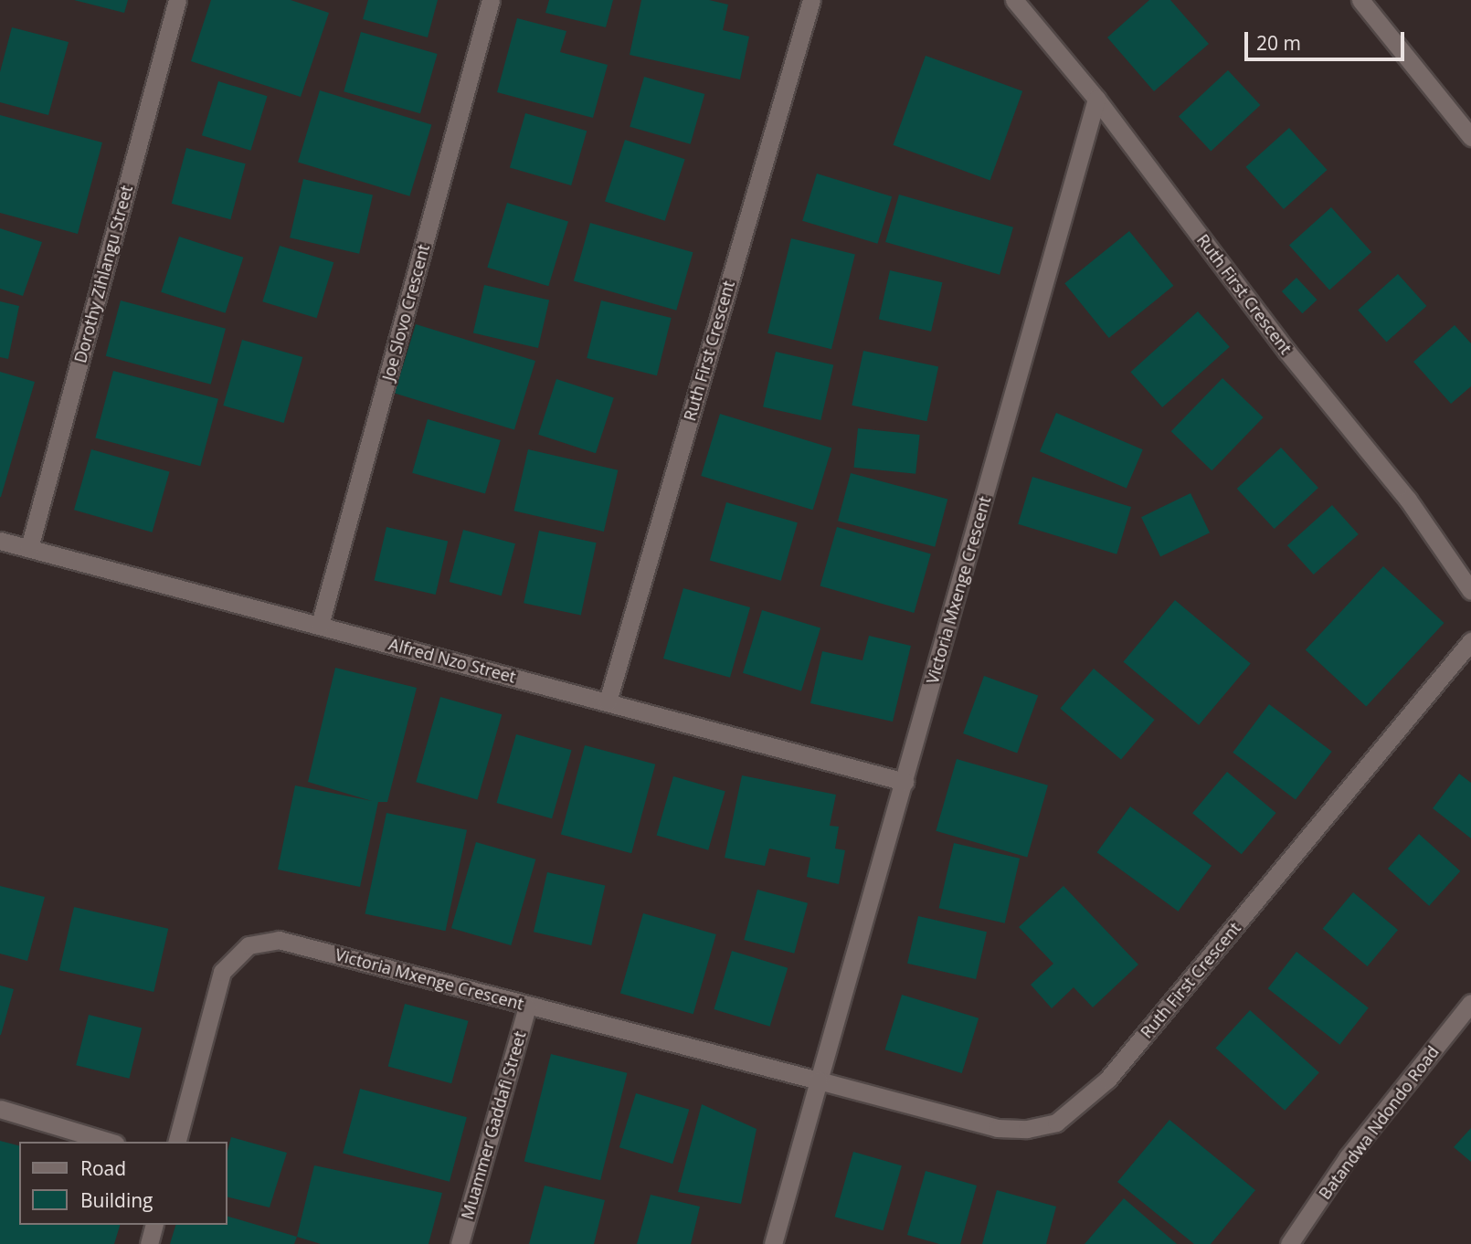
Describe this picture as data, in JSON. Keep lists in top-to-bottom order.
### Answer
{
  "streets": {
    "street": [
      "Dorothy Zihlangu Street",
      "Ruth First Crescent",
      "Joe Slovo Crescent",
      "Victoria Mxenge Crescent",
      "Alfred Nzo Street",
      "Batandwa Ndondo Road",
      "Muammer Gaddafi Street"
    ]
  },
  "crossings": [
    ["Dorothy Zihlangu Street", "Alfred Nzo Street"],
    ["Ruth First Crescent", "Victoria Mxenge Crescent"],
    ["Ruth First Crescent", "Alfred Nzo Street"],
    ["Joe Slovo Crescent", "Alfred Nzo Street"],
    ["Victoria Mxenge Crescent", "Alfred Nzo Street"],
    ["Victoria Mxenge Crescent", "Muammer Gaddafi Street"]
  ],
  "legend": ["Road", "Building"],
  "scale_bar": "20 m"
}
